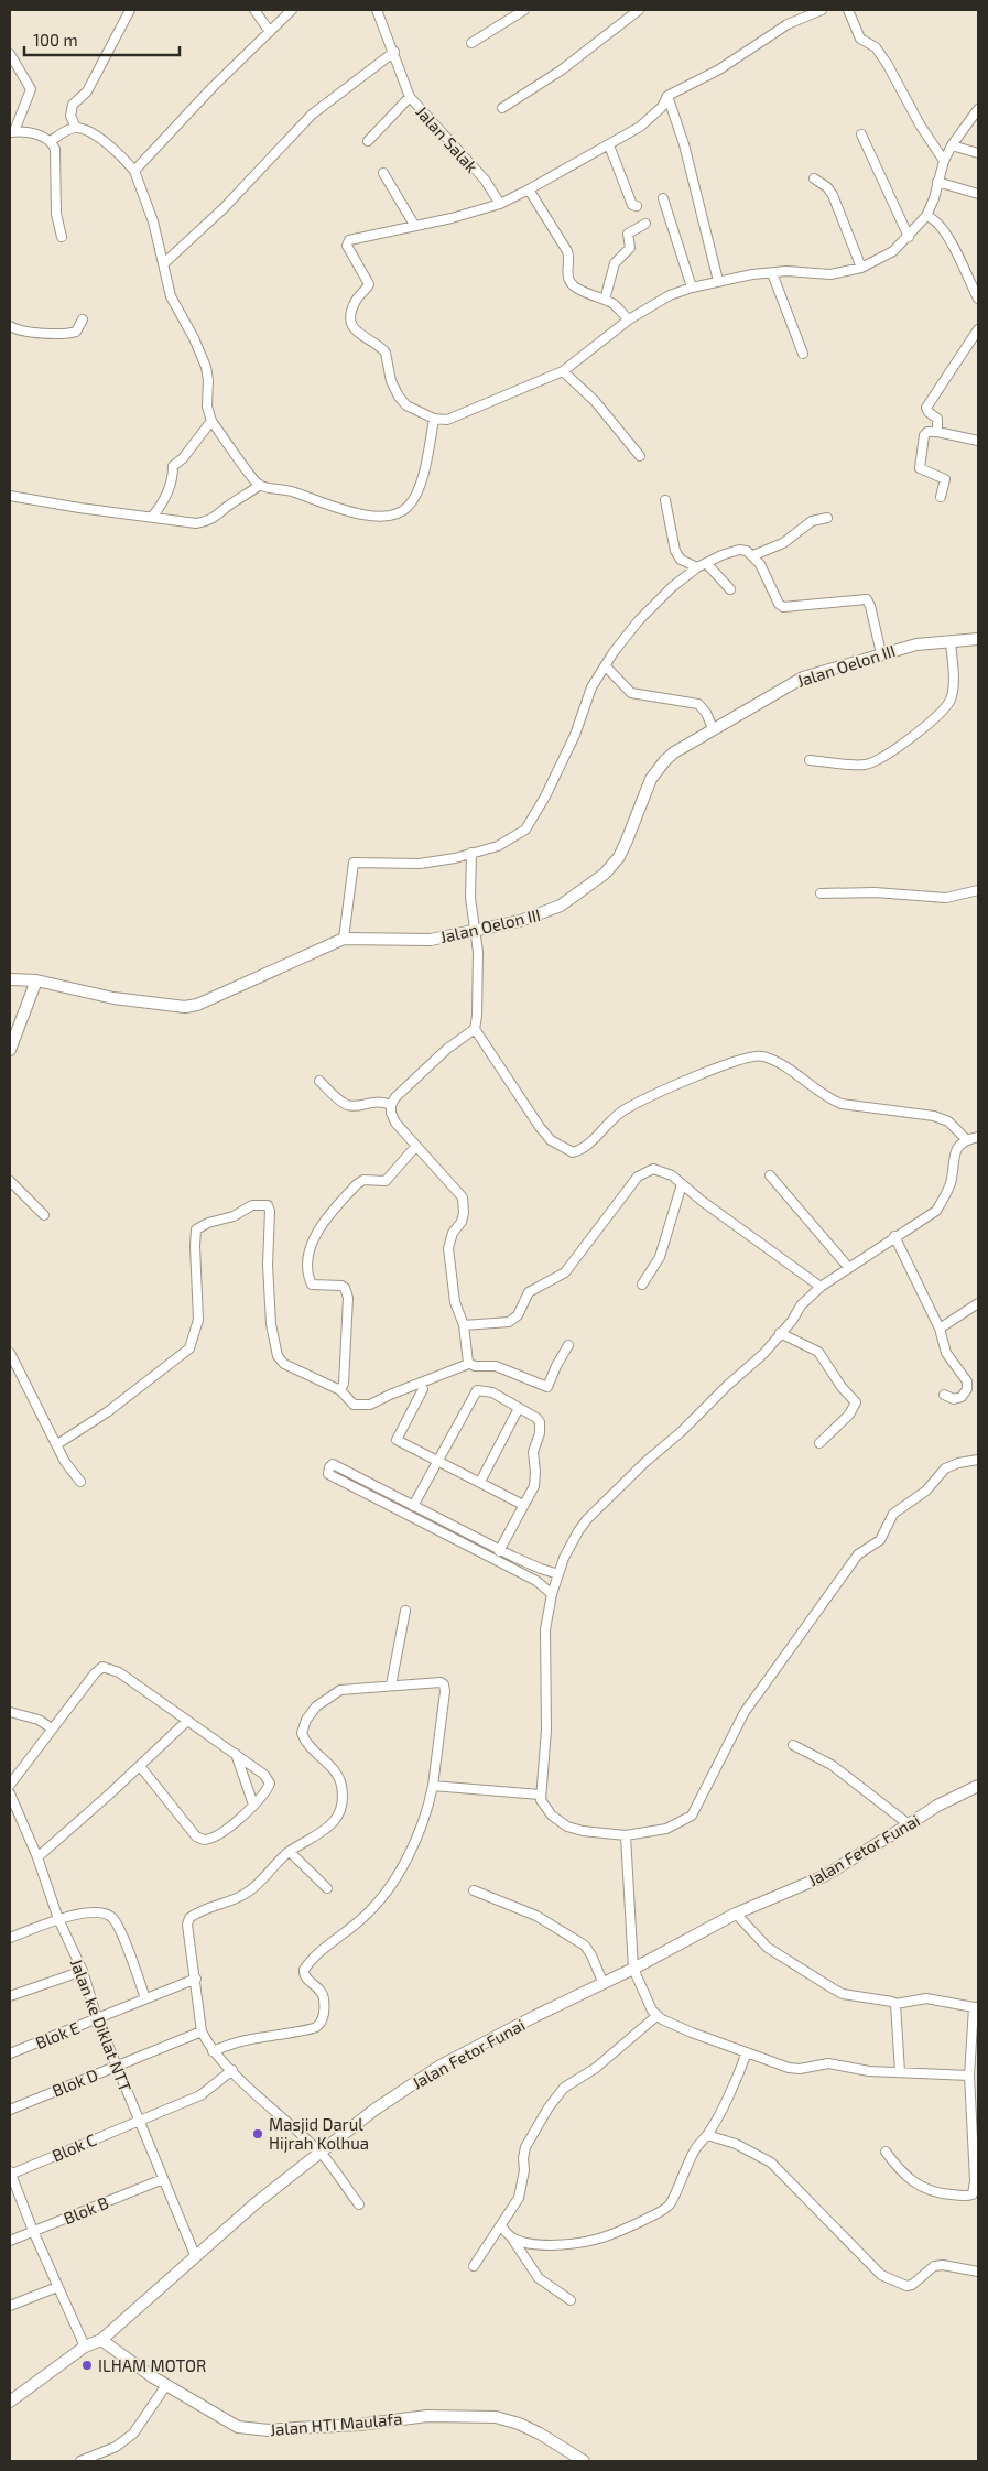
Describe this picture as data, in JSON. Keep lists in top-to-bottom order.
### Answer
{
  "streets": {
    "street": [
      "Jalan Salak",
      "Jalan Oelon III",
      "Jalan Fetor Funai",
      "Jalan ke Diklat NTT",
      "Blok E",
      "Blok D",
      "Blok C",
      "Blok B",
      "Jalan HTI Maulafa"
    ]
  },
  "crossings": [
    ["Jalan Fetor Funai", "Jalan ke Diklat NTT"],
    ["Jalan Fetor Funai", "Jalan HTI Maulafa"],
    ["Jalan ke Diklat NTT", "Blok E"],
    ["Jalan ke Diklat NTT", "Blok D"],
    ["Jalan ke Diklat NTT", "Blok C"],
    ["Jalan ke Diklat NTT", "Blok B"]
  ],
  "places": ["Masjid Darul Hijrah Kolhua", "ILHAM MOTOR"],
  "scale_bar": "100 m"
}
